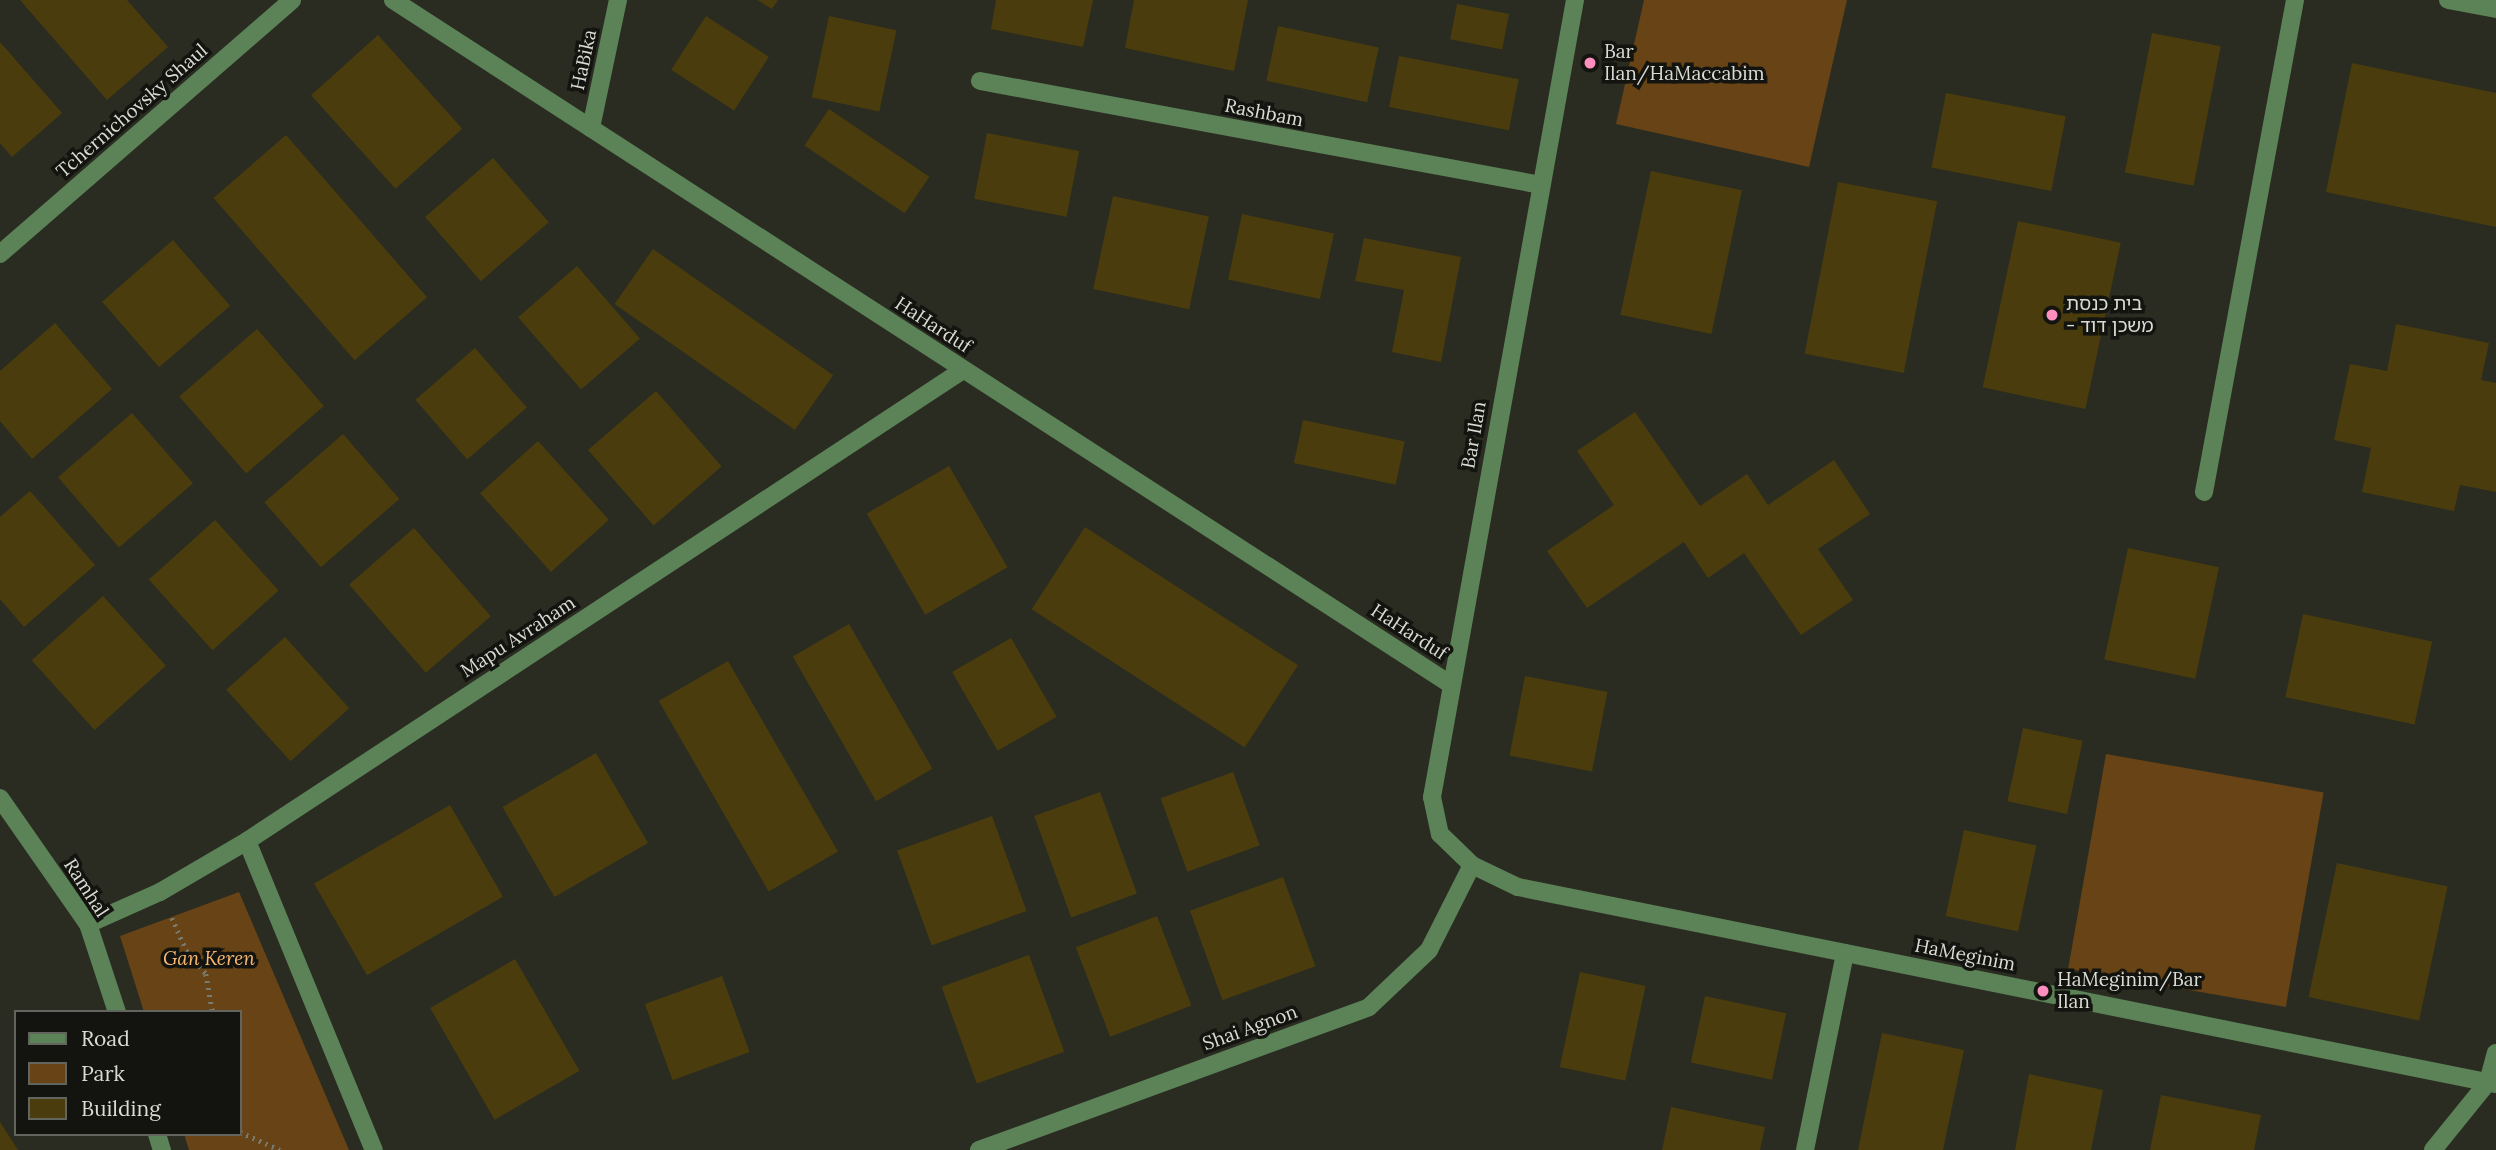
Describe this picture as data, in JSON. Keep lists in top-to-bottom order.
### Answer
{
  "streets": {
    "street": [
      "HaBika",
      "Tchernichovsky Shaul",
      "Rashbam",
      "HaHarduf",
      "Bar Ilan",
      "Mapu Avraham",
      "Ramhal",
      "HaMeginim",
      "Shai Agnon"
    ]
  },
  "crossings": [
    ["HaBika", "HaHarduf"],
    ["Rashbam", "Bar Ilan"],
    ["HaHarduf", "Bar Ilan"],
    ["HaHarduf", "Mapu Avraham"],
    ["Bar Ilan", "HaMeginim"],
    ["Bar Ilan", "Shai Agnon"],
    ["Mapu Avraham", "Ramhal"],
    ["HaMeginim", "Shai Agnon"]
  ],
  "parks": ["Gan Keren"],
  "places": ["Bar Ilan/HaMaccabim", "בית כנסת - משכן דוד", "HaMeginim/Bar Ilan"],
  "legend": ["Road", "Park", "Building"]
}
